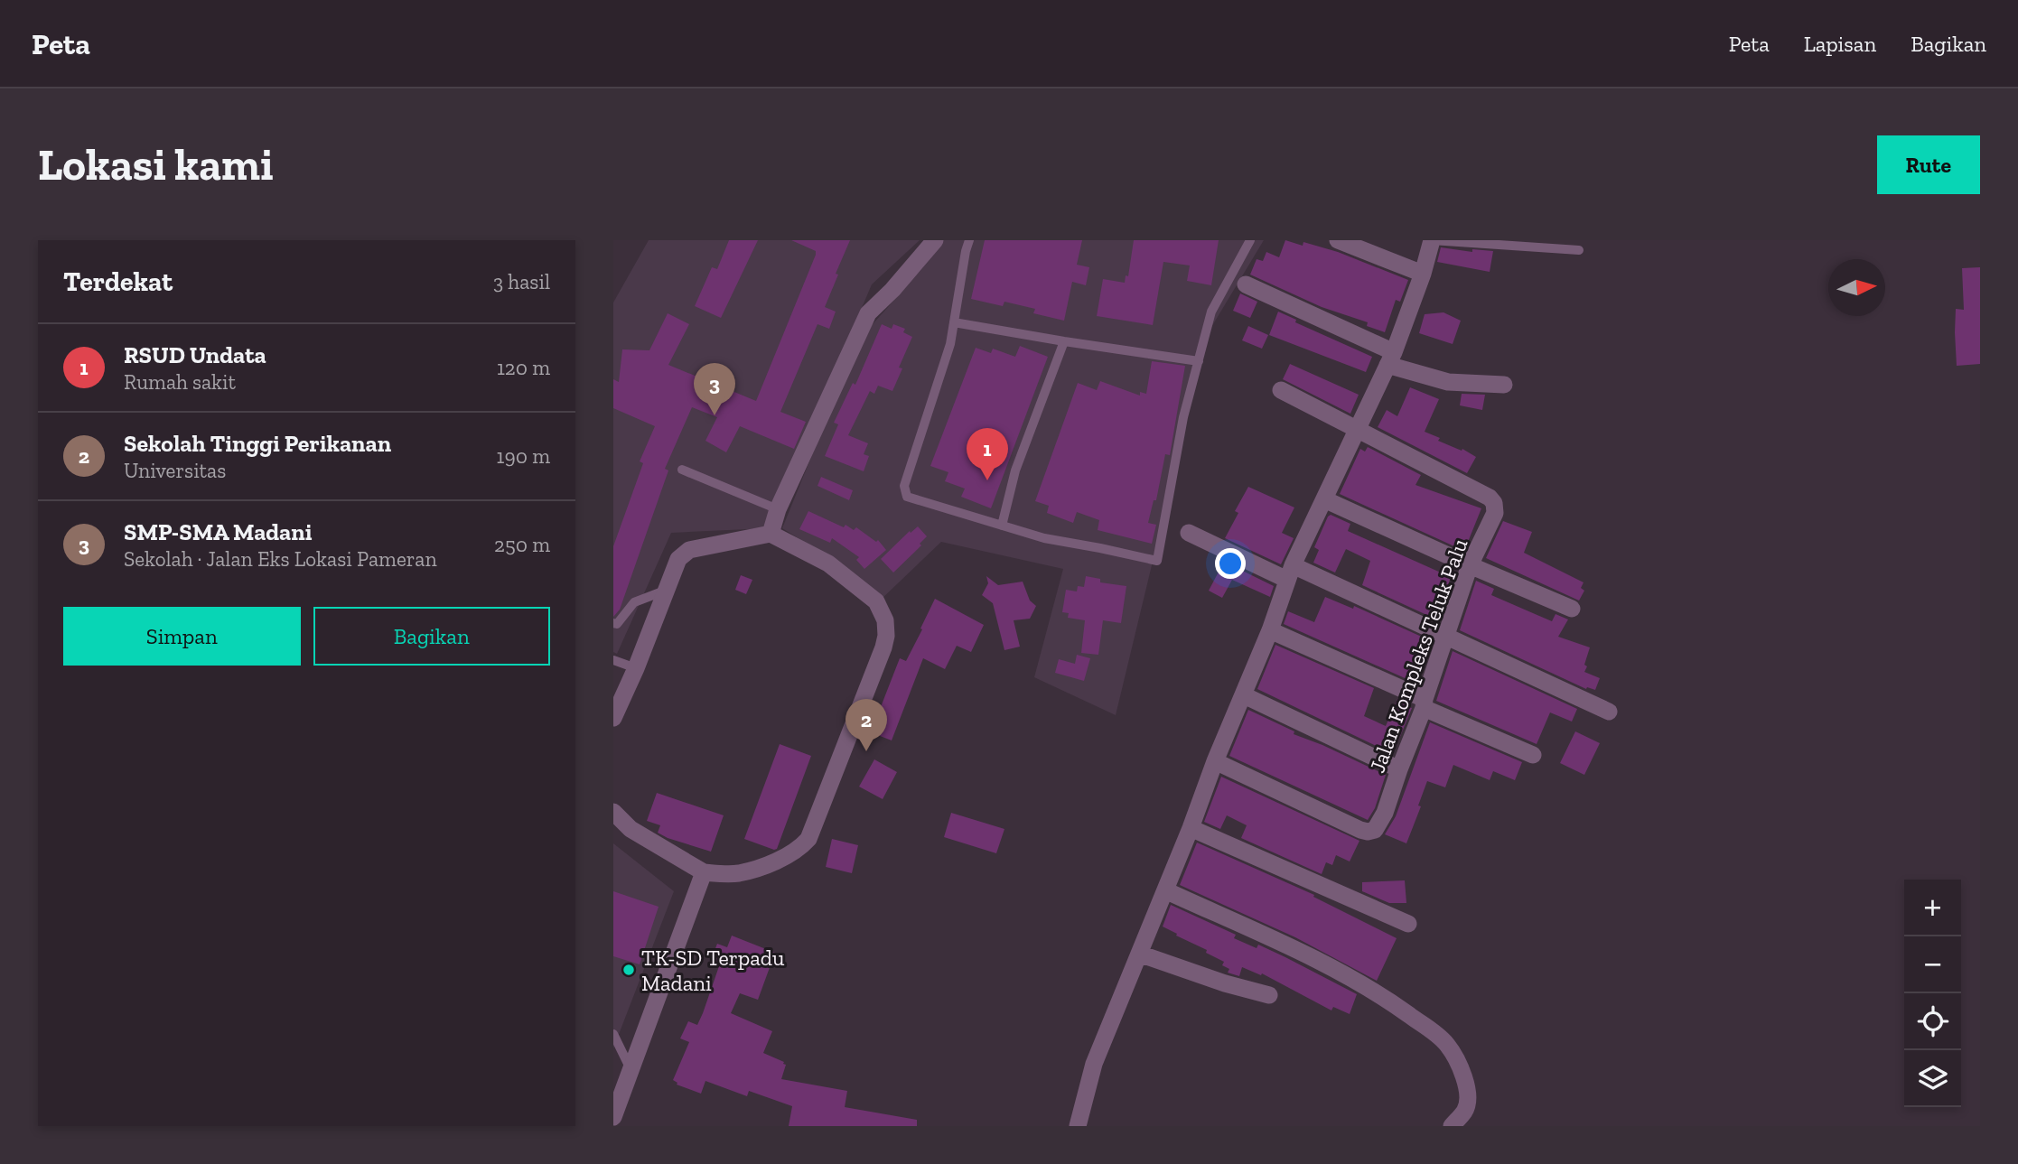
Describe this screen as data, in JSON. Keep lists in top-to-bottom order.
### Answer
{
  "streets": {
    "street": ["Jalan Kompleks Teluk Palu"]
  },
  "places": ["TK-SD Terpadu Madani"],
  "north": "right",
  "page": {
    "header": "Peta",
    "nav": ["Peta", "Lapisan", "Bagikan"],
    "buttons": [
      "Rute",
      ["Simpan", "Bagikan"]
    ],
    "title": "Lokasi kami",
    "heading": ["Terdekat", "3 hasil"],
    "list": [
      {
        "mark": "1",
        "name": "RSUD Undata",
        "note": "Rumah sakit",
        "value": "120 m"
      },
      {
        "mark": "2",
        "name": "Sekolah Tinggi Perikanan",
        "note": "Universitas",
        "value": "190 m"
      },
      {
        "mark": "3",
        "name": "SMP-SMA Madani",
        "note": "Sekolah · Jalan Eks Lokasi Pameran",
        "value": "250 m"
      }
    ],
    "pins": ["3", "1", "2"],
    "map_buttons": ["+", "−"]
  }
}
